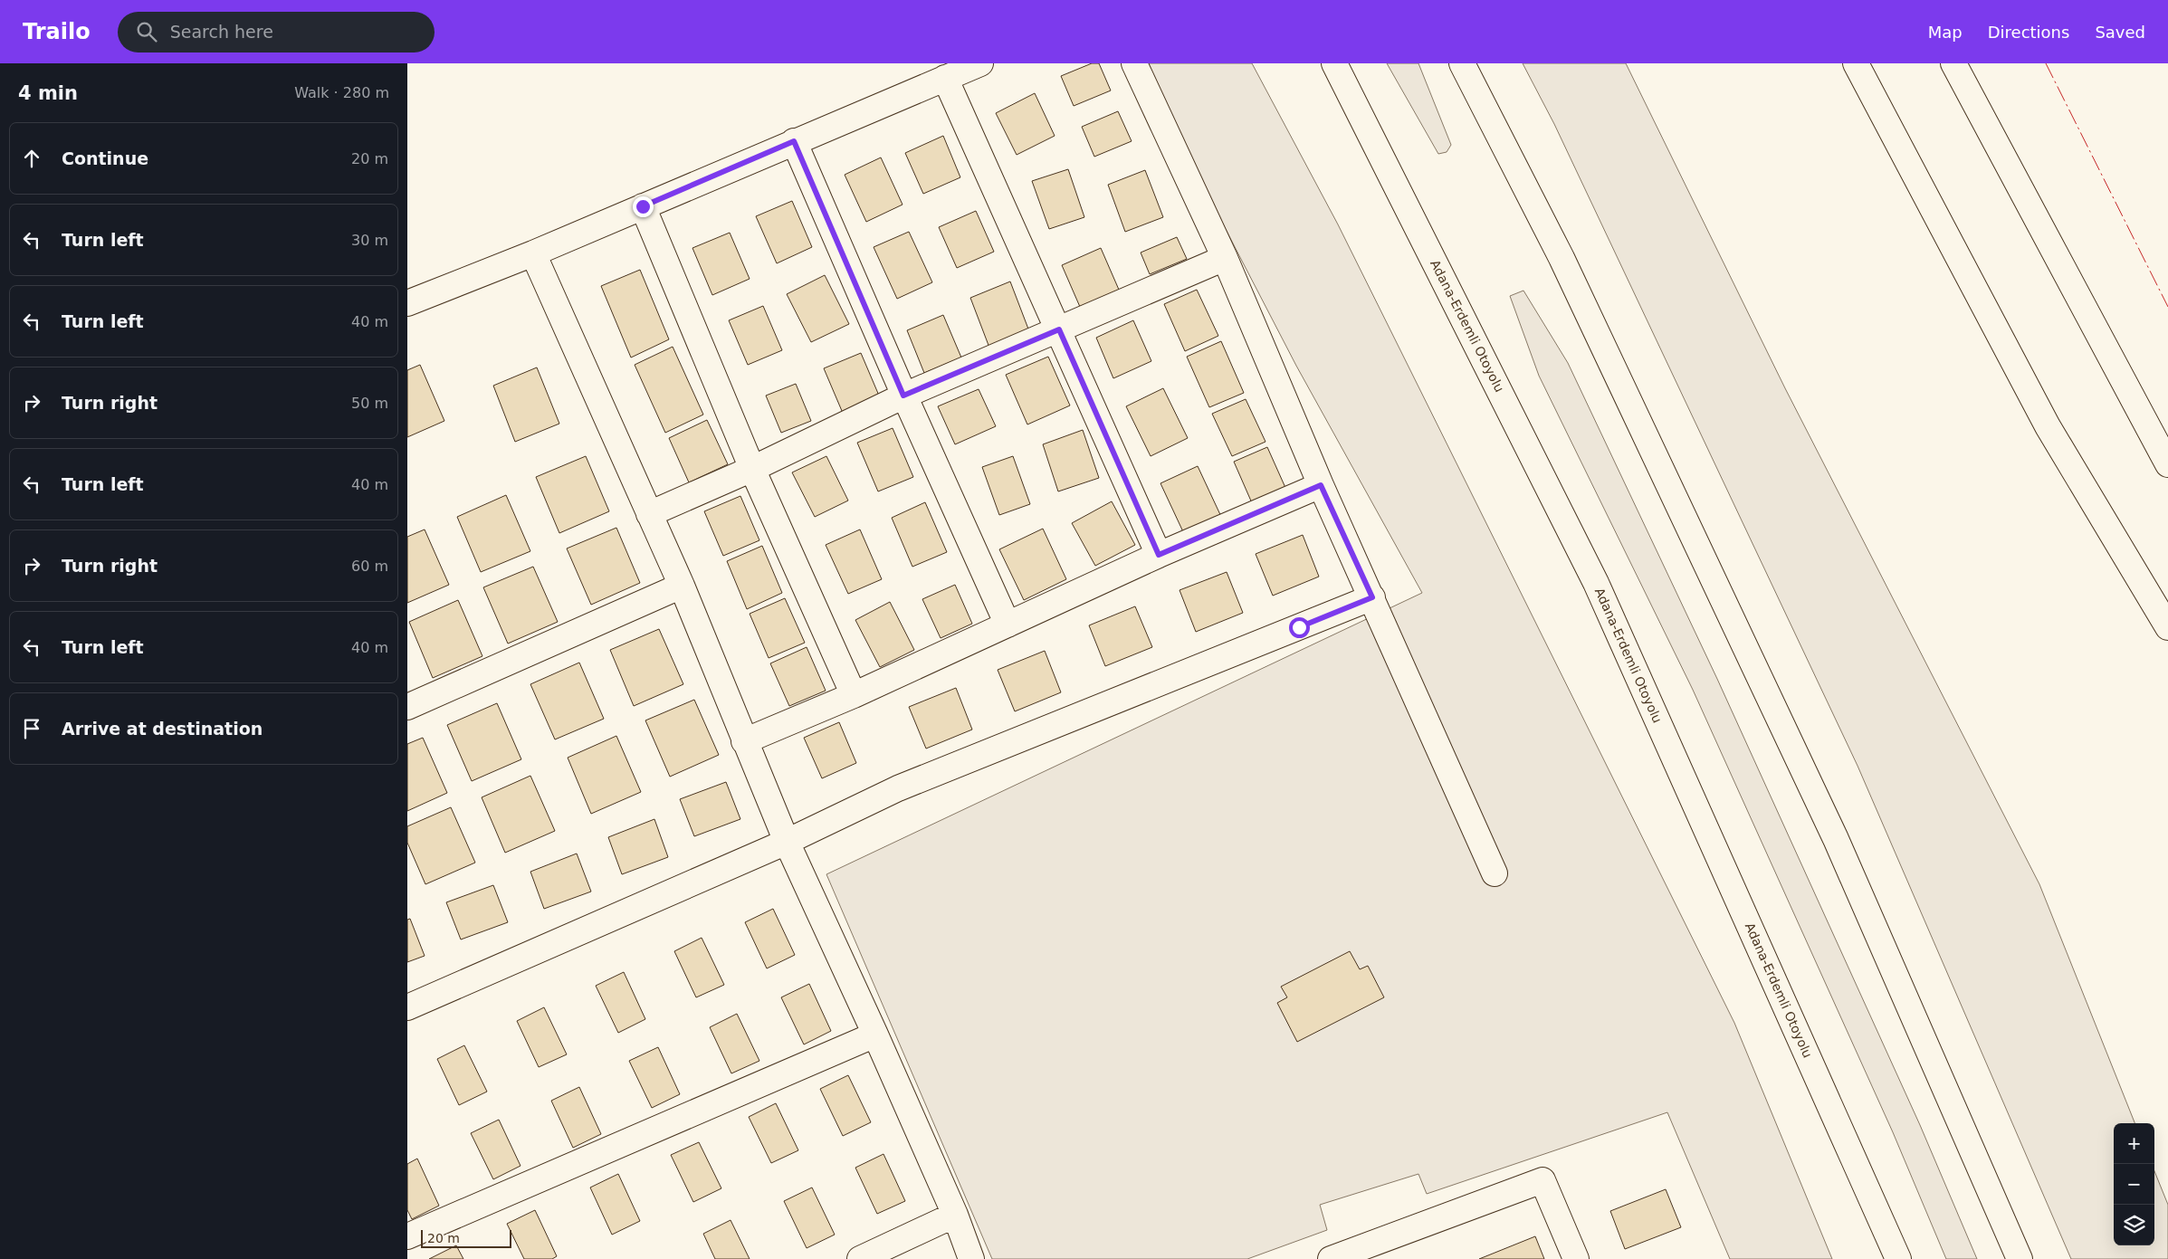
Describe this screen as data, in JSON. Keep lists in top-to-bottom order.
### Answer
{
  "streets": {
    "main road": ["Adana-Erdemli Otoyolu"]
  },
  "scale_bar": "20 m",
  "page": {
    "header": "Trailo",
    "search": "Search here",
    "nav": ["Map", "Directions", "Saved"],
    "heading": ["4 min", "Walk · 280 m"],
    "list": [
      ["Continue", "20 m"],
      ["Turn left", "30 m"],
      ["Turn left", "40 m"],
      ["Turn right", "50 m"],
      ["Turn left", "40 m"],
      ["Turn right", "60 m"],
      ["Turn left", "40 m"],
      "Arrive at destination"
    ],
    "map_buttons": ["+", "−"],
    "scale": "20 m"
  }
}
